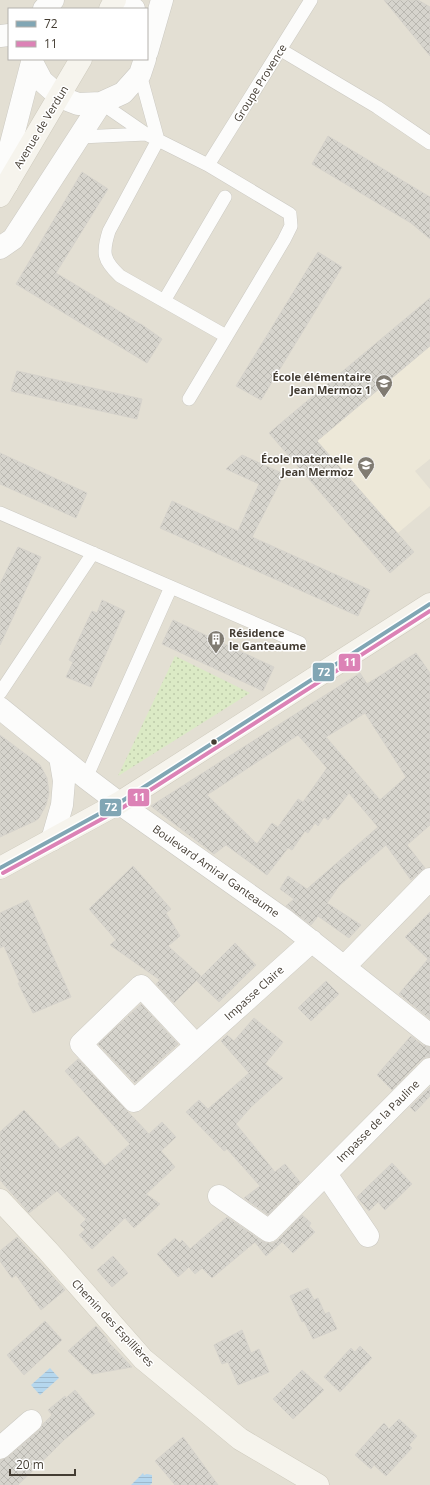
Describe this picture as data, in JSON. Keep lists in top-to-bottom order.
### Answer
{
  "streets": {
    "main road": ["Avenue de Verdun", "Chemin des Espillières"],
    "street": ["Boulevard Amiral Ganteaume", "Impasse Claire", "Impasse de la Pauline"],
    "lane": ["Groupe Provence"]
  },
  "crossings": [
    ["Boulevard Amiral Ganteaume", "Impasse Claire"]
  ],
  "places": {
    "school or university": ["École élémentaire Jean Mermoz 1", "École maternelle Jean Mermoz"],
    "building": ["Résidence le Ganteaume"]
  },
  "lines": ["transit line 72", "transit line 11"],
  "legend": ["72", "11"],
  "scale_bar": "20 m"
}
